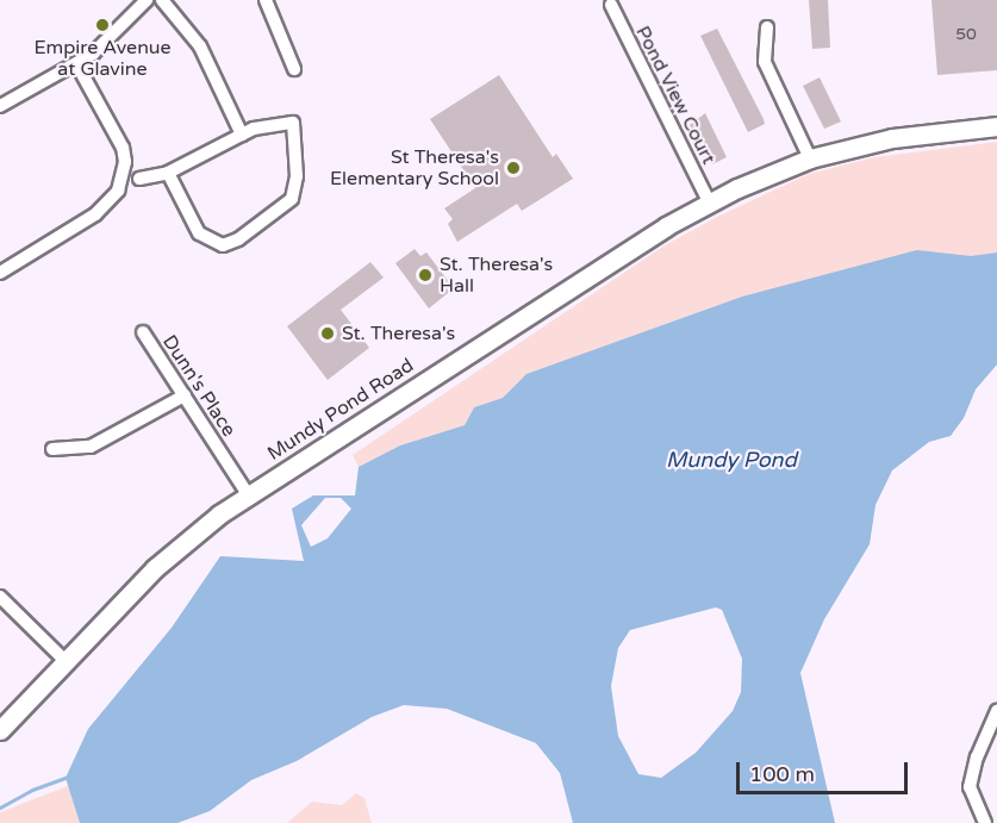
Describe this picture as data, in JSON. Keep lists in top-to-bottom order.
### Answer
{
  "streets": {
    "street": ["Pond View Court", "Dunn's Place", "Mundy Pond Road"]
  },
  "crossings": [
    ["Pond View Court", "Mundy Pond Road"],
    ["Dunn's Place", "Mundy Pond Road"]
  ],
  "water": ["Mundy Pond"],
  "places": [
    "Empire Avenue at Glavine",
    "St Theresa's Elementary School",
    "St. Theresa's Hall",
    "St. Theresa's"
  ],
  "house_numbers": ["50"],
  "scale_bar": "100 m"
}
